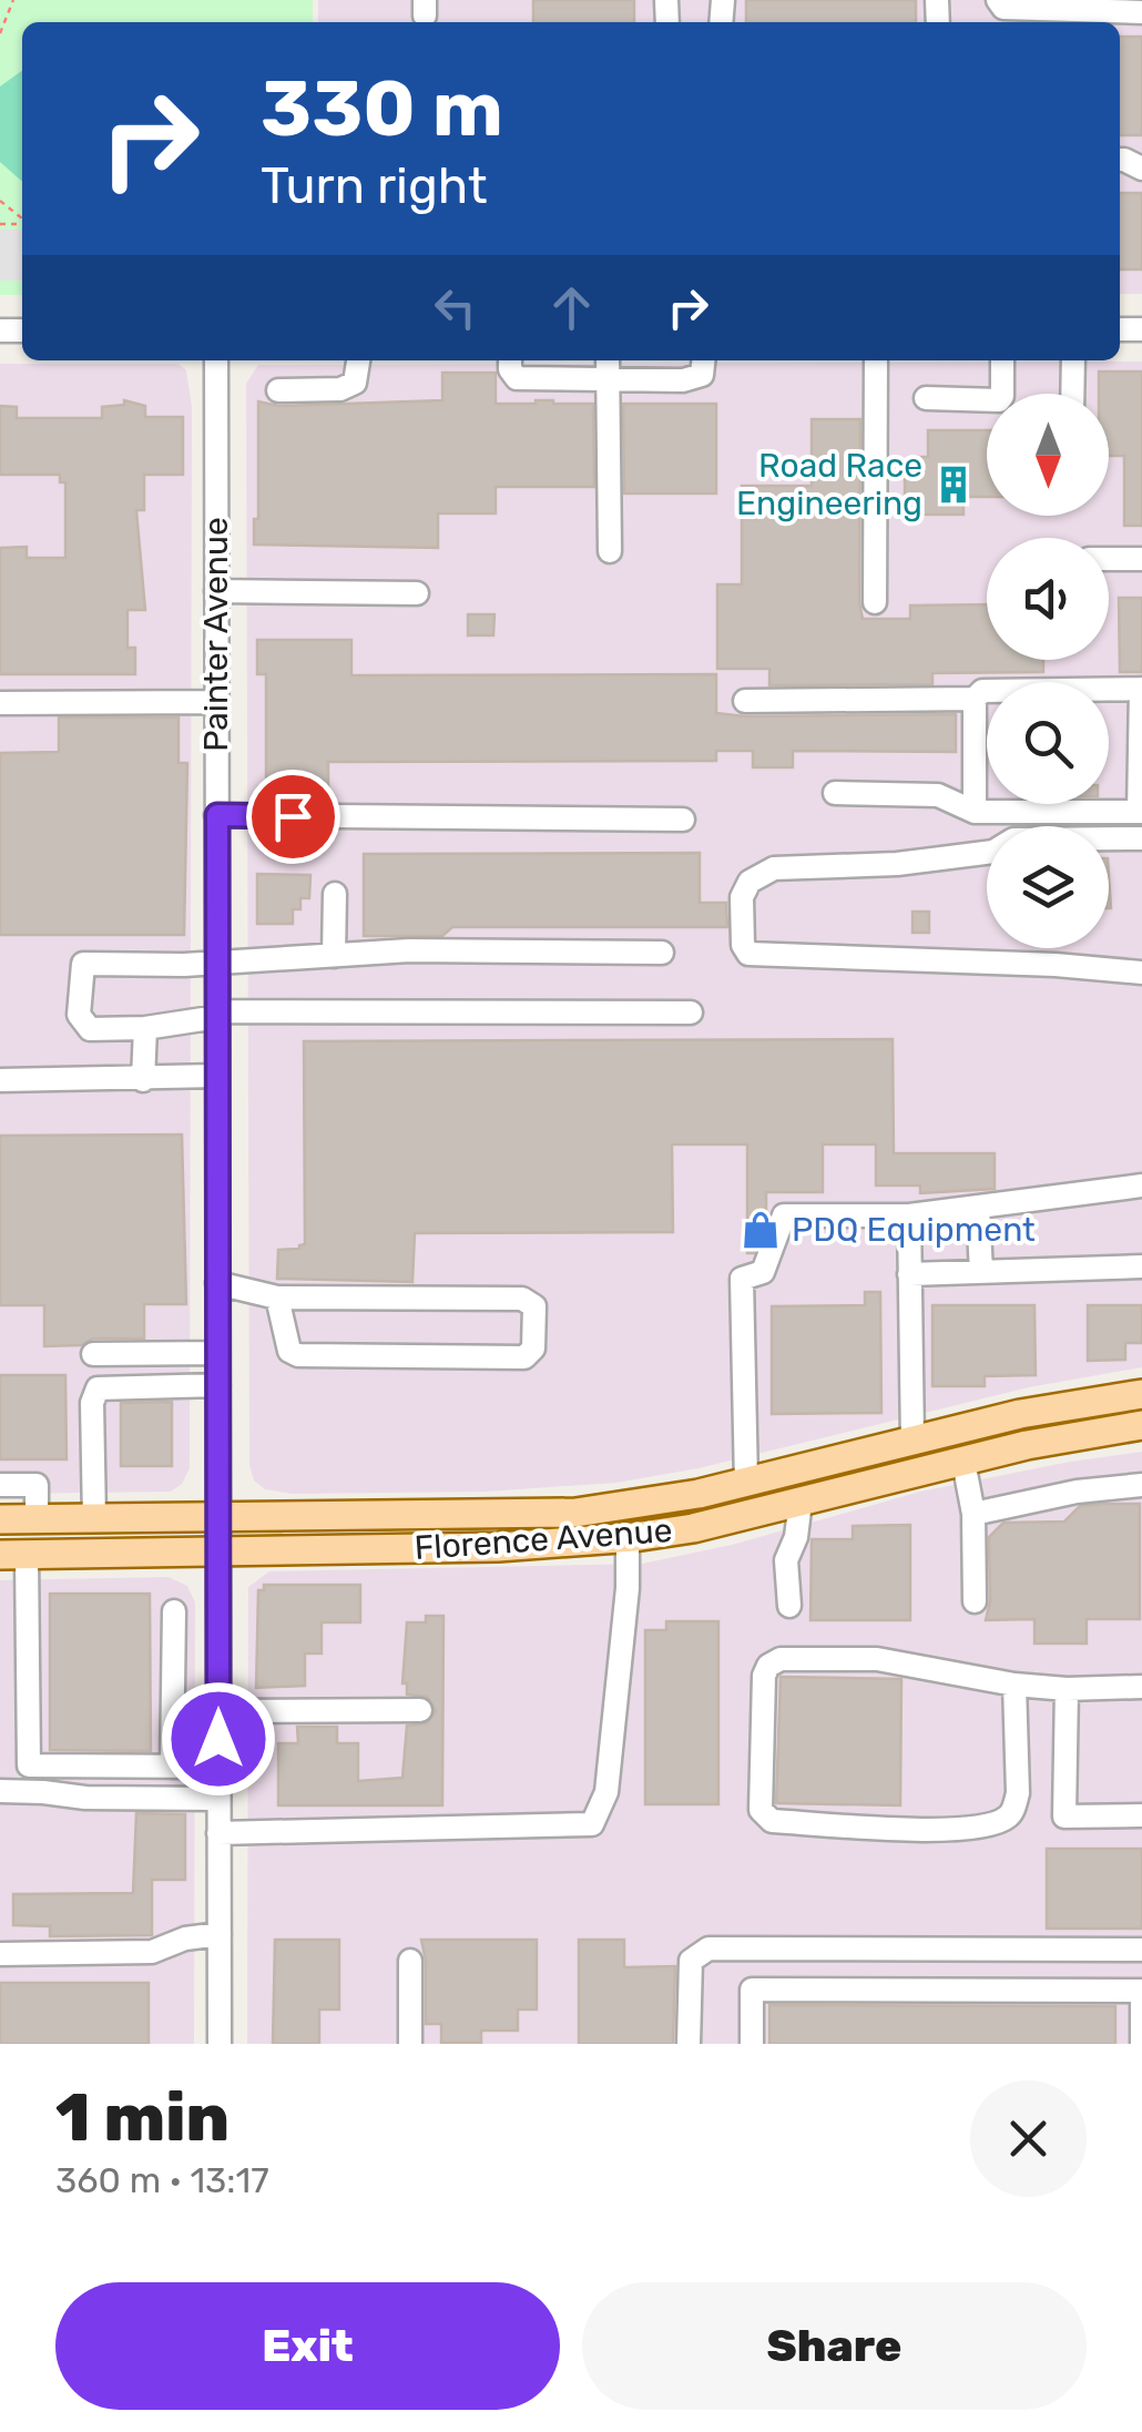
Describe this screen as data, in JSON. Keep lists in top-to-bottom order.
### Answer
{
  "streets": {
    "main road": ["Florence Avenue"],
    "street": ["Painter Avenue"]
  },
  "crossings": [
    ["Painter Avenue", "Florence Avenue"]
  ],
  "places": {
    "building": ["Road Race Engineering"],
    "shop": ["PDQ Equipment"]
  },
  "north": "bottom",
  "page": {
    "turn": ["330 m", "Turn right"],
    "heading": ["1 min", "360 m · 13:17"],
    "buttons": ["Exit", "Share"]
  }
}
